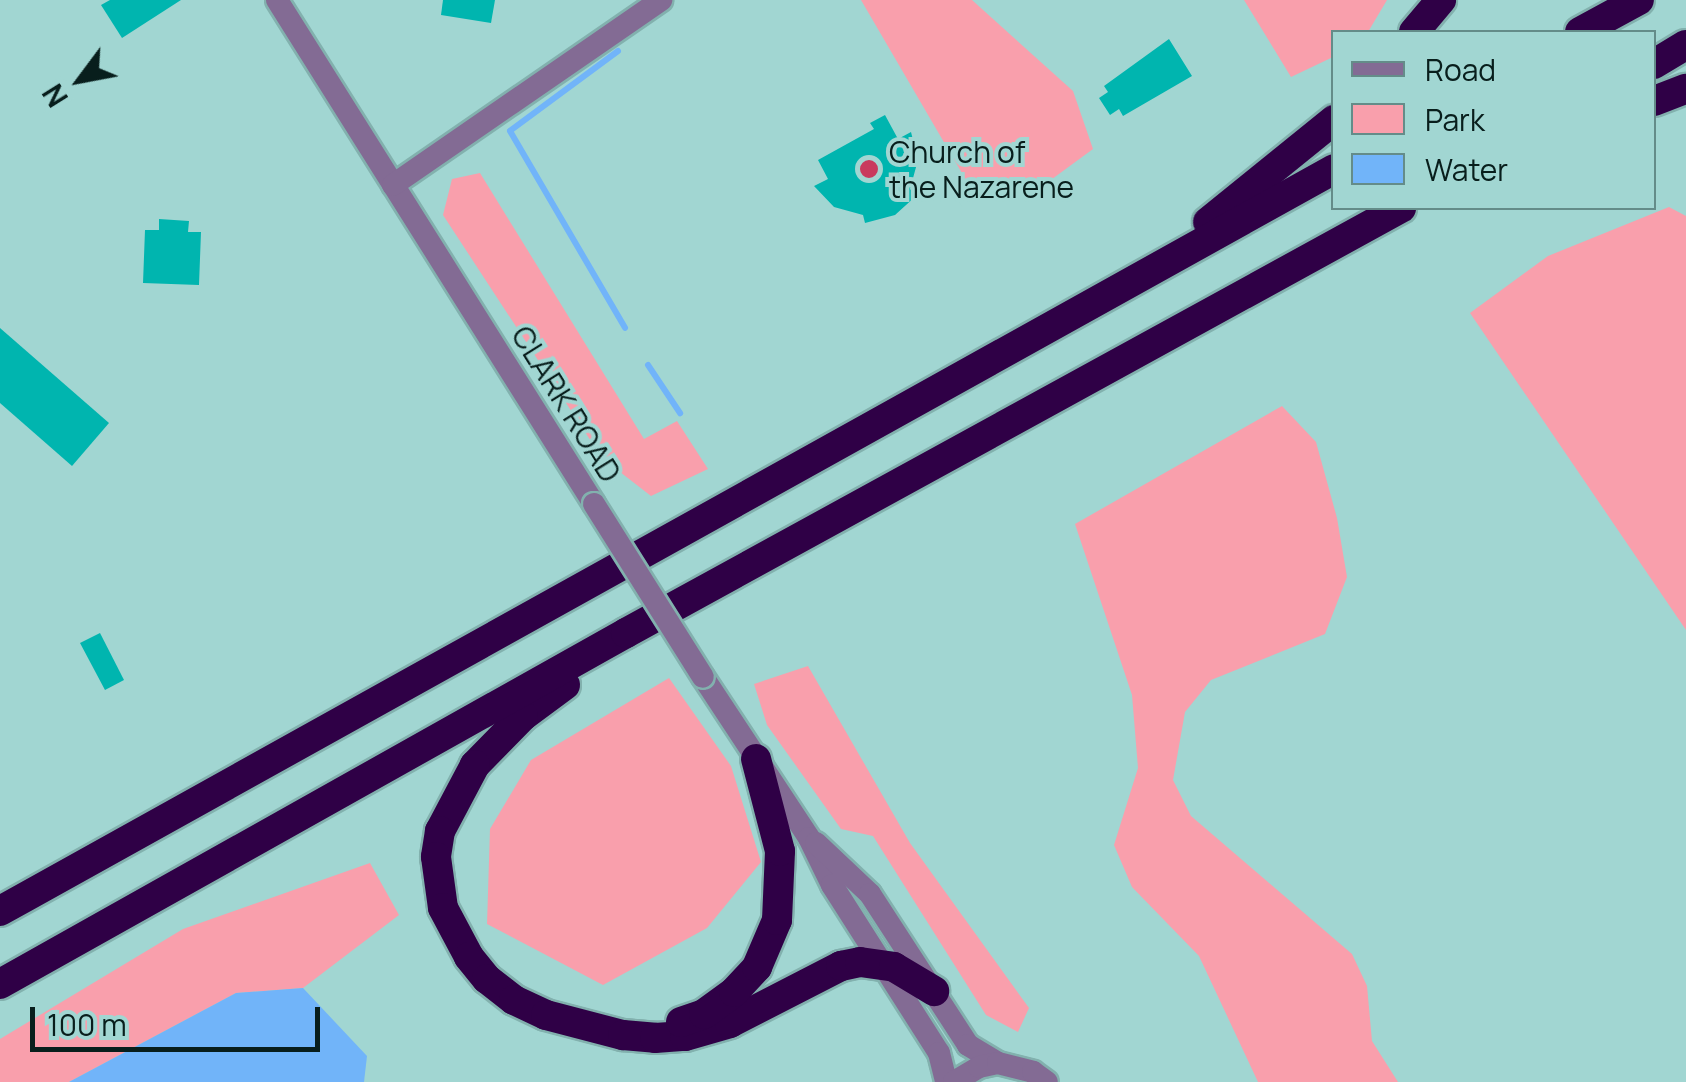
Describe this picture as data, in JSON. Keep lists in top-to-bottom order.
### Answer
{
  "streets": {
    "street": ["CLARK ROAD"]
  },
  "places": ["Church of the Nazarene"],
  "legend": ["Road", "Park", "Water"],
  "scale_bar": "100 m",
  "north": "bottom left"
}
